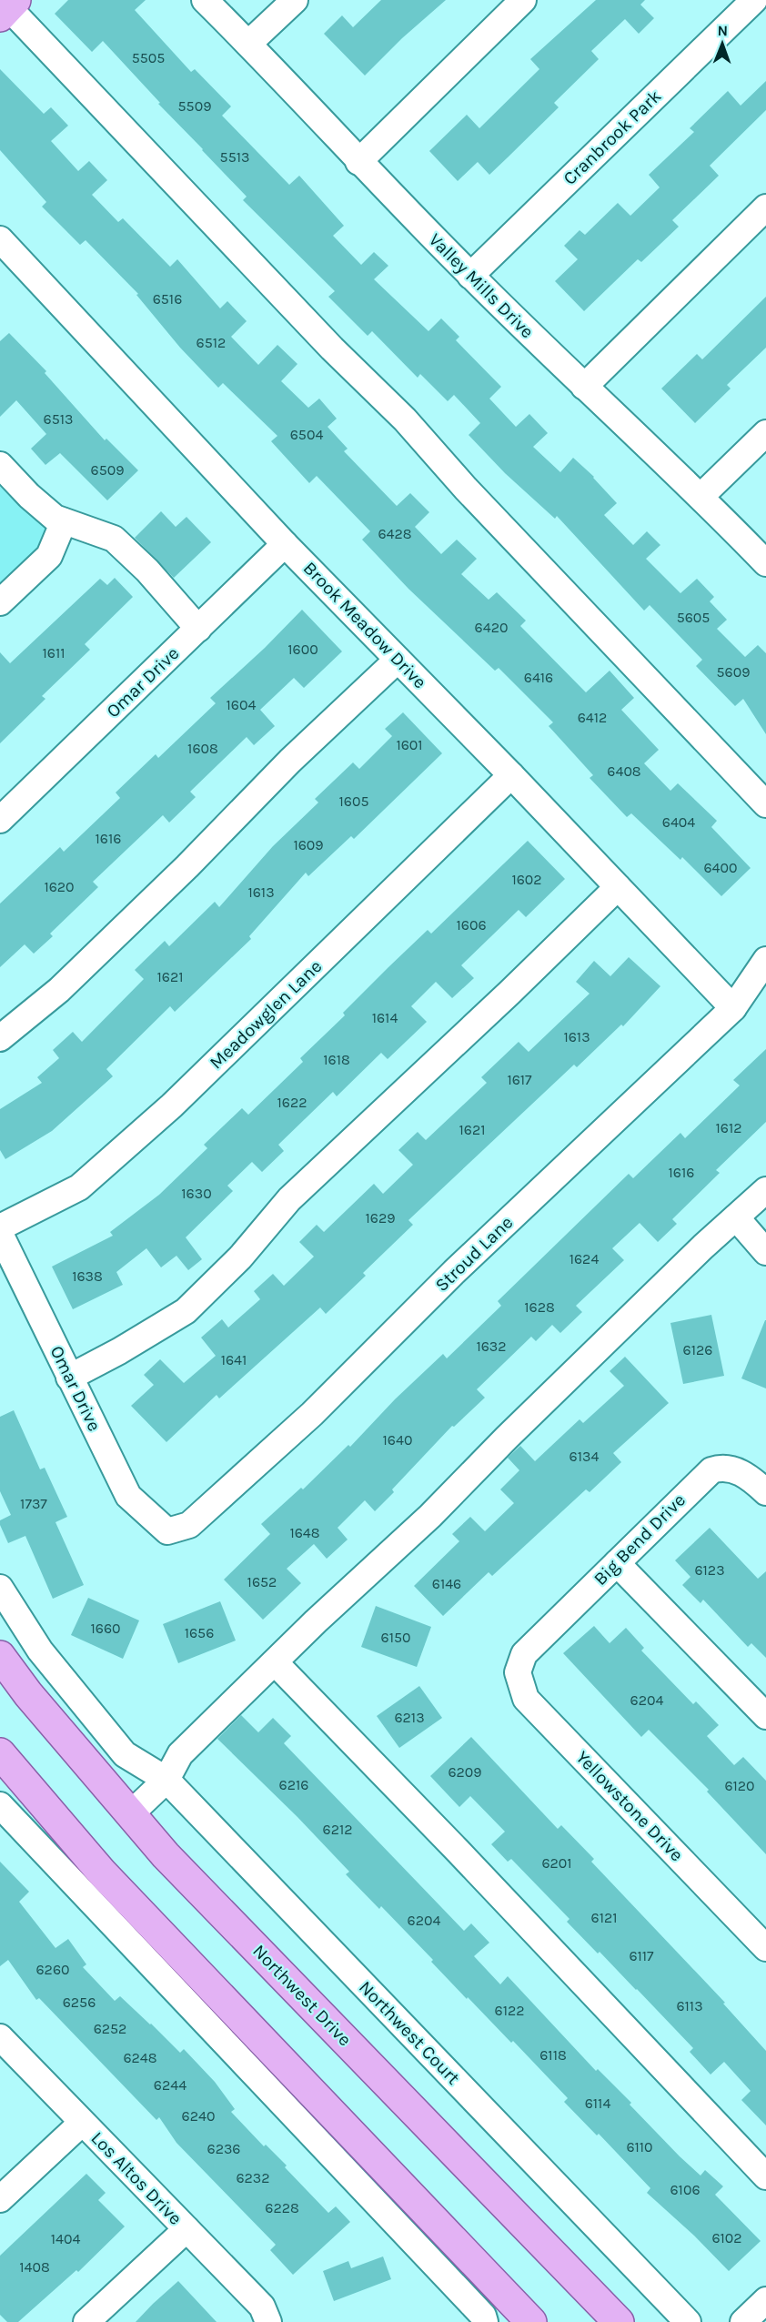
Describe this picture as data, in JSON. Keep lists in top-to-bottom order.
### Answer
{
  "streets": {
    "main road": ["Northwest Drive"],
    "street": [
      "Cranbrook Park",
      "Valley Mills Drive",
      "Brook Meadow Drive",
      "Omar Drive",
      "Meadowglen Lane",
      "Stroud Lane",
      "Big Bend Drive",
      "Yellowstone Drive",
      "Northwest Court",
      "Los Altos Drive"
    ]
  },
  "crossings": [
    ["Cranbrook Park", "Valley Mills Drive"],
    ["Brook Meadow Drive", "Omar Drive"],
    ["Brook Meadow Drive", "Meadowglen Lane"],
    ["Brook Meadow Drive", "Stroud Lane"],
    ["Omar Drive", "Stroud Lane"],
    ["Big Bend Drive", "Yellowstone Drive"]
  ],
  "house_numbers": [
    "5505",
    "5509",
    "5513",
    "6516",
    "6512",
    "6513",
    "6504",
    "6509",
    "6428",
    "5605",
    "6420",
    "1600",
    "1611",
    "5609",
    "6416",
    "1604",
    "6412",
    "1601",
    "1608",
    "6408",
    "1605",
    "6404",
    "1616",
    "1609",
    "6400",
    "1602",
    "1620",
    "1613",
    "1606",
    "1621",
    "1614",
    "1613",
    "1618",
    "1617",
    "1622",
    "1612",
    "1621",
    "1616",
    "1630",
    "1629",
    "1624",
    "1638",
    "1628",
    "1632",
    "6126",
    "1641",
    "1640",
    "6134",
    "1737",
    "1648",
    "6123",
    "1652",
    "6146",
    "1660",
    "1656",
    "6150",
    "6204",
    "6213",
    "6209",
    "6216",
    "6120",
    "6212",
    "6201",
    "6121",
    "6204",
    "6117",
    "6260",
    "6256",
    "6113",
    "6122",
    "6252",
    "6118",
    "6248",
    "6244",
    "6114",
    "6240",
    "6110",
    "6236",
    "6232",
    "6106",
    "6228",
    "6102",
    "1404",
    "1408"
  ],
  "north": "top"
}
